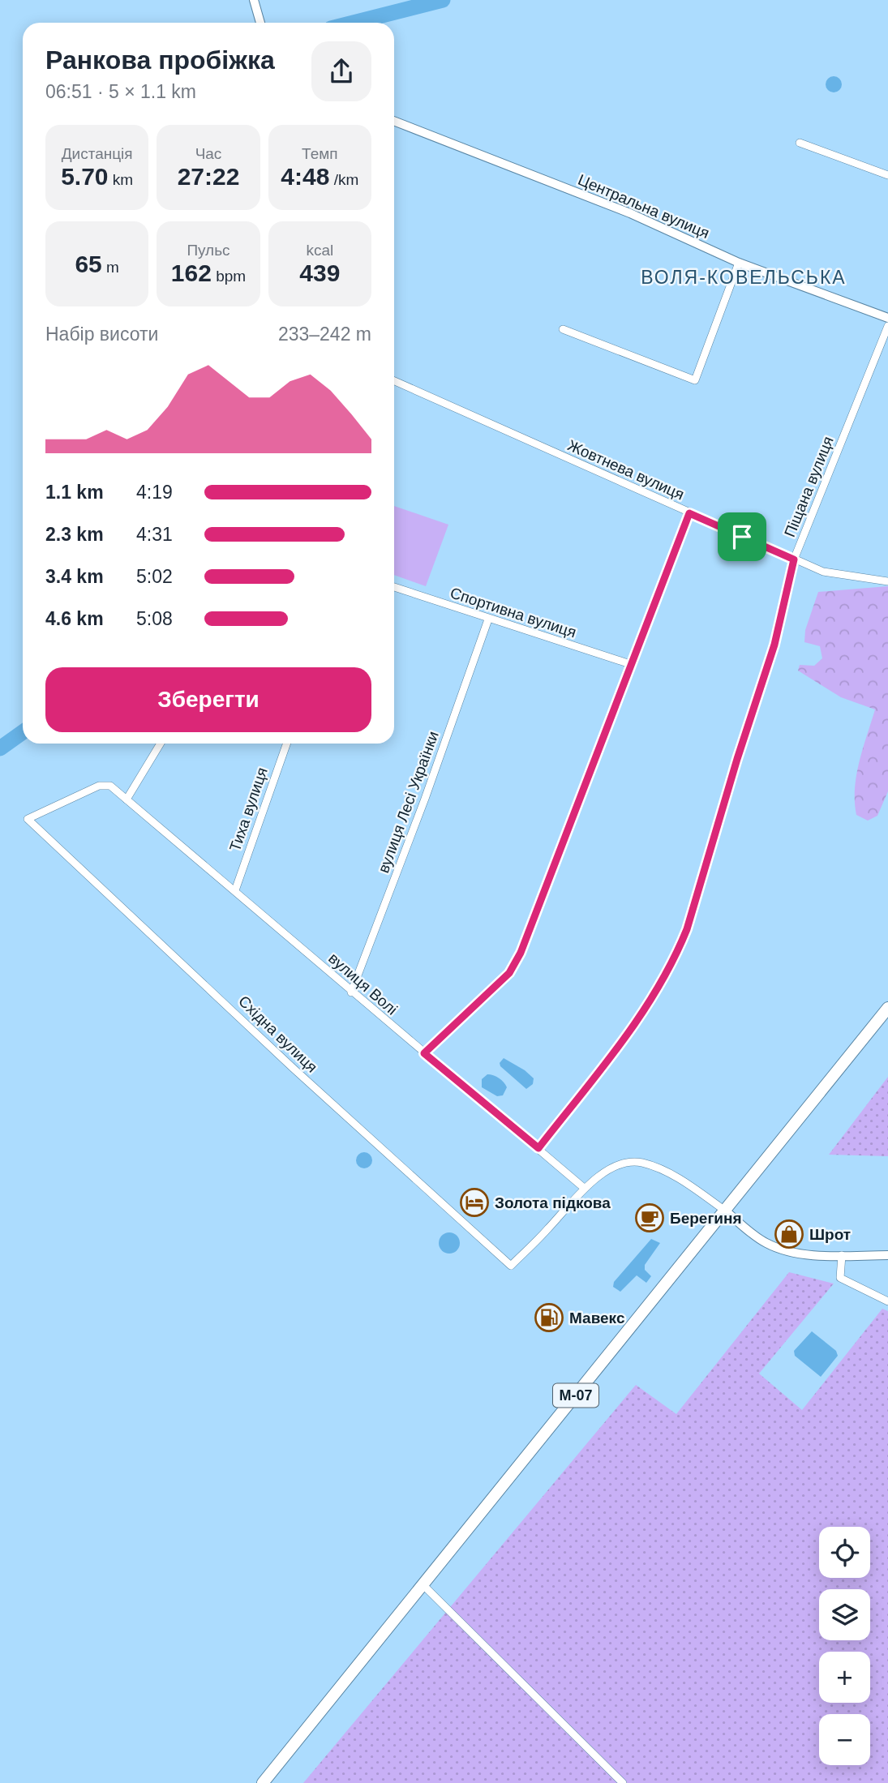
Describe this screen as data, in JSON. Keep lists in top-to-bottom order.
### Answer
{
  "streets": {
    "highway": ["М-07"],
    "street": [
      "Центральна вулиця",
      "Жовтнева вулиця",
      "Піщана вулиця",
      "Спортивна вулиця",
      "вулиця Лесі Українки",
      "Тиха вулиця",
      "вулиця Волі",
      "Східна вулиця"
    ]
  },
  "crossings": [
    ["Жовтнева вулиця", "Піщана вулиця"],
    ["Піщана вулиця", "вулиця Волі"],
    ["Спортивна вулиця", "вулиця Лесі Українки"],
    ["вулиця Лесі Українки", "вулиця Волі"],
    ["Тиха вулиця", "вулиця Волі"],
    ["вулиця Волі", "Східна вулиця"]
  ],
  "districts": ["ВОЛЯ-КОВЕЛЬСЬКА"],
  "places": {
    "hotel": ["Золота підкова"],
    "cafe": ["Берегиня"],
    "shop": ["Шрот"],
    "fuel station": ["Мавекс"]
  },
  "page": {
    "heading": ["Ранкова пробіжка", "06:51 · 5 × 1.1 km"],
    "stats": [
      ["Дистанція", "5.70 km"],
      ["Час", "27:22"],
      ["Темп", "4:48 /km"],
      ["65 m"],
      ["Пульс", "162 bpm"],
      ["kcal", "439"]
    ],
    "chart": ["Набір висоти", "233–242 m"],
    "list": [
      {
        "name": "1.1 km",
        "note": "4:19"
      },
      {
        "name": "2.3 km",
        "note": "4:31"
      },
      {
        "name": "3.4 km",
        "note": "5:02"
      },
      {
        "name": "4.6 km",
        "note": "5:08"
      }
    ],
    "buttons": "Зберегти",
    "map_buttons": ["+", "−"]
  }
}
